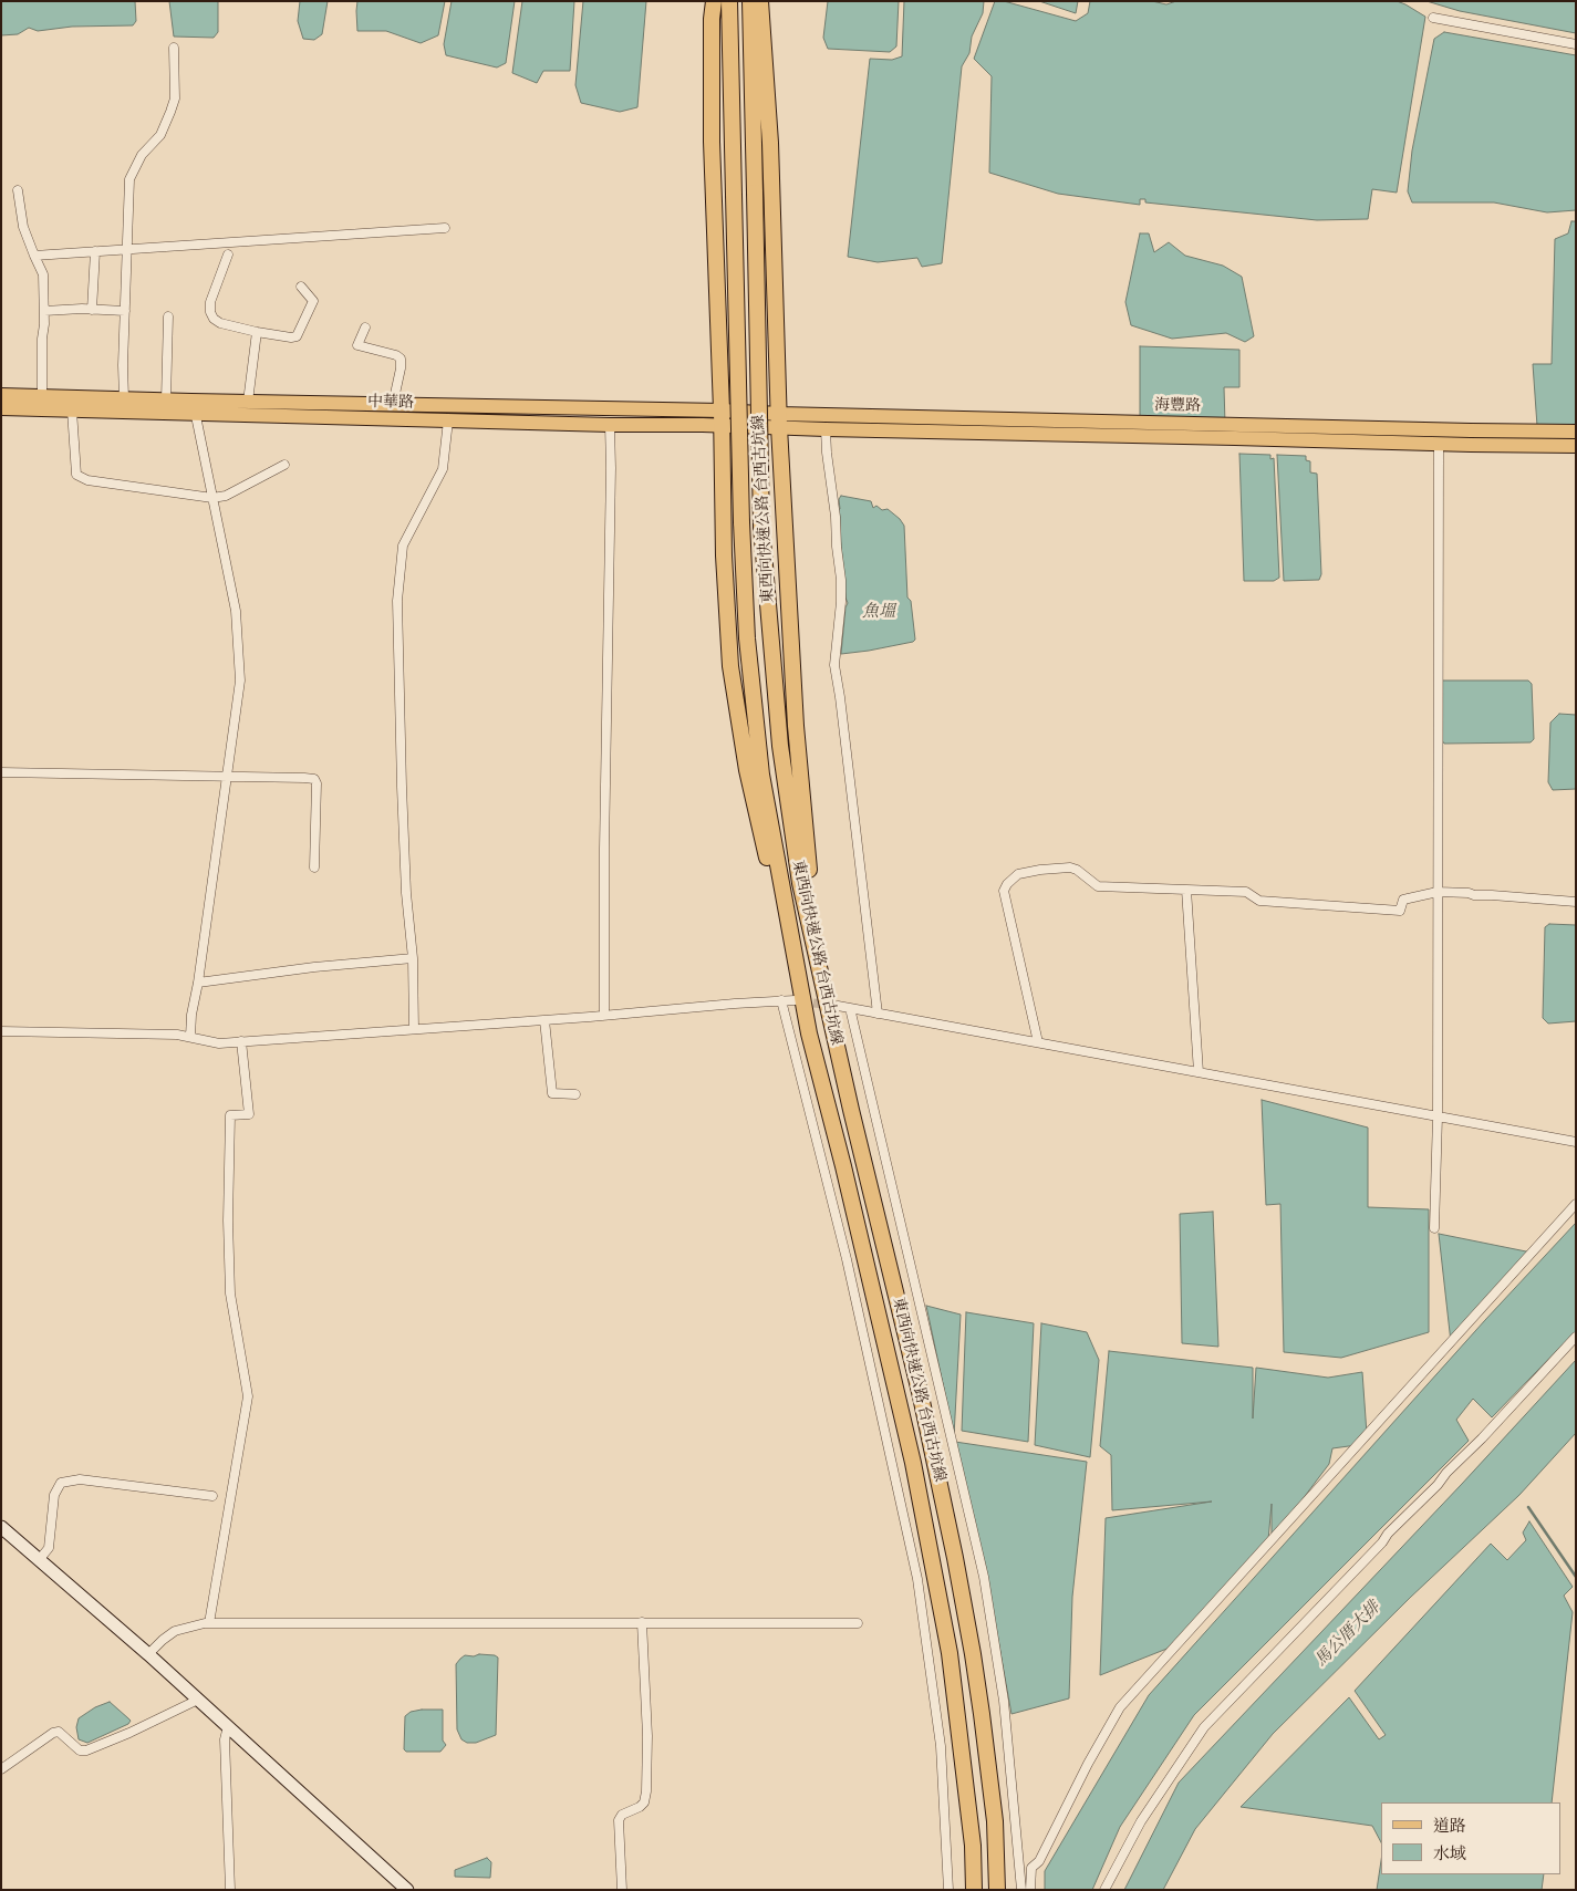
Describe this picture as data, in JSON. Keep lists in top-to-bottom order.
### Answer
{
  "streets": {
    "highway": ["東西向快速公路 台西古坑線"],
    "main road": ["中華路", "海豐路"]
  },
  "crossings": [
    ["中華路", "海豐路"]
  ],
  "water": ["魚塭", "馬公厝大排"],
  "legend": ["道路", "水域"]
}
